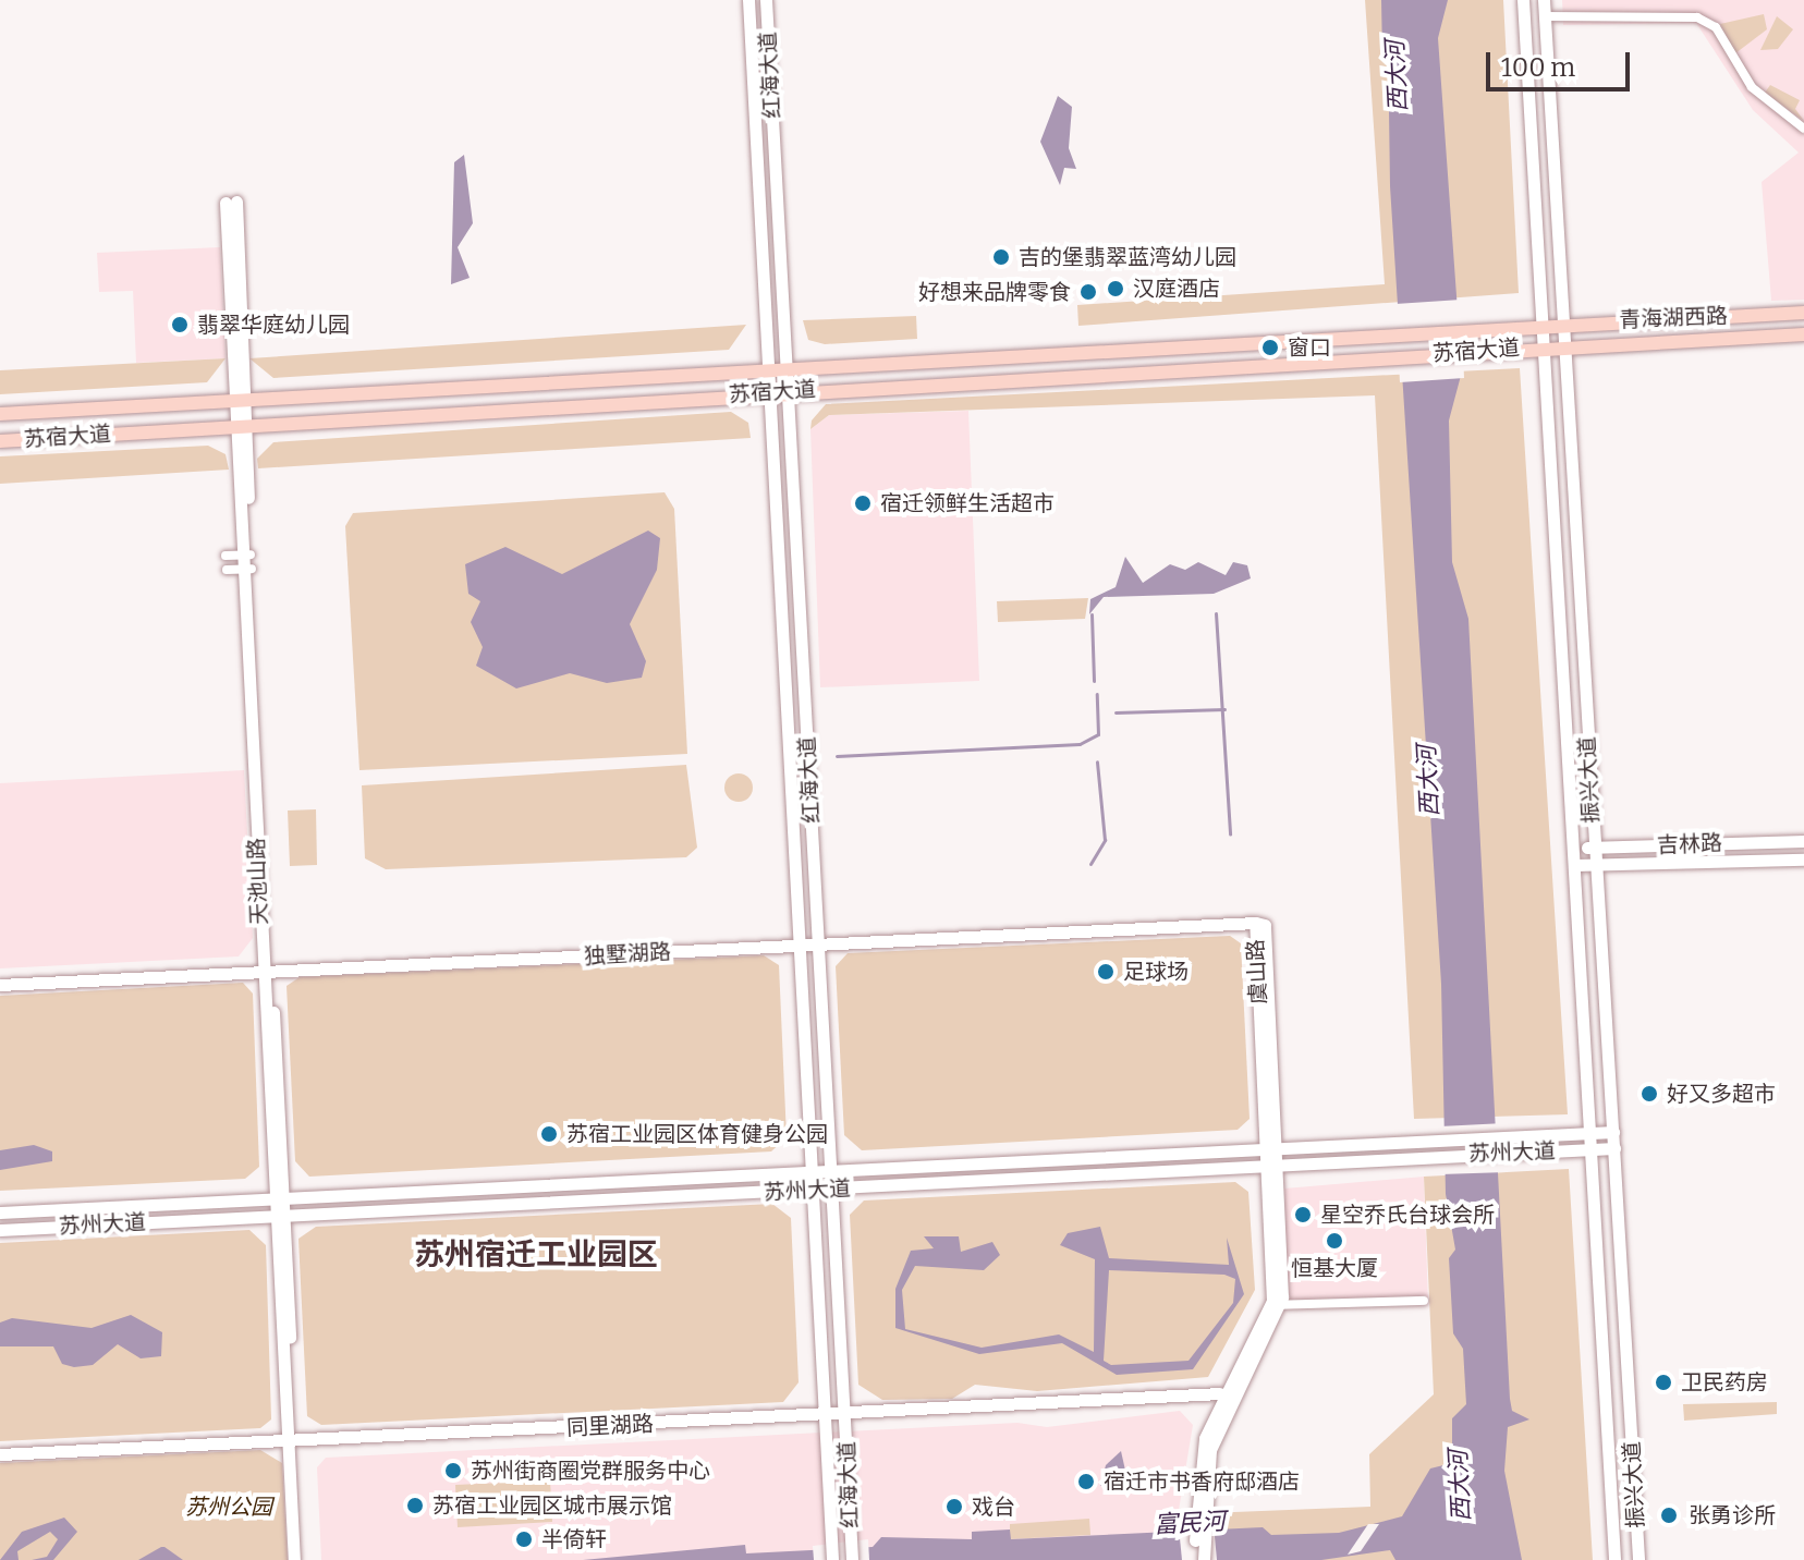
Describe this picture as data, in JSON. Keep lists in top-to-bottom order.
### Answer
{
  "streets": {
    "main road": ["青海湖西路", "苏宿大道"],
    "street": [
      "红海大道",
      "振兴大道",
      "吉林路",
      "天池山路",
      "独墅湖路",
      "虞山路",
      "苏州大道",
      "同里湖路"
    ]
  },
  "crossings": [
    ["红海大道", "苏宿大道"],
    ["红海大道", "独墅湖路"],
    ["红海大道", "苏州大道"],
    ["红海大道", "同里湖路"],
    ["青海湖西路", "苏宿大道"],
    ["青海湖西路", "振兴大道"],
    ["苏宿大道", "振兴大道"],
    ["苏宿大道", "天池山路"],
    ["振兴大道", "吉林路"],
    ["振兴大道", "苏州大道"],
    ["天池山路", "独墅湖路"],
    ["天池山路", "苏州大道"],
    ["天池山路", "同里湖路"],
    ["独墅湖路", "虞山路"],
    ["虞山路", "苏州大道"],
    ["虞山路", "同里湖路"]
  ],
  "districts": ["苏州宿迁工业园区"],
  "water": ["西大河", "富民河"],
  "parks": ["苏州公园"],
  "places": [
    "吉的堡翡翠蓝湾幼儿园",
    "汉庭酒店",
    "好想来品牌零食",
    "翡翠华庭幼儿园",
    "窗口",
    "宿迁领鲜生活超市",
    "足球场",
    "好又多超市",
    "苏宿工业园区体育健身公园",
    "星空乔氏台球会所",
    "恒基大厦",
    "卫民药房",
    "苏州街商圈党群服务中心",
    "宿迁市书香府邸酒店",
    "苏宿工业园区城市展示馆",
    "戏台",
    "张勇诊所",
    "半倚轩"
  ],
  "scale_bar": "100 m"
}
